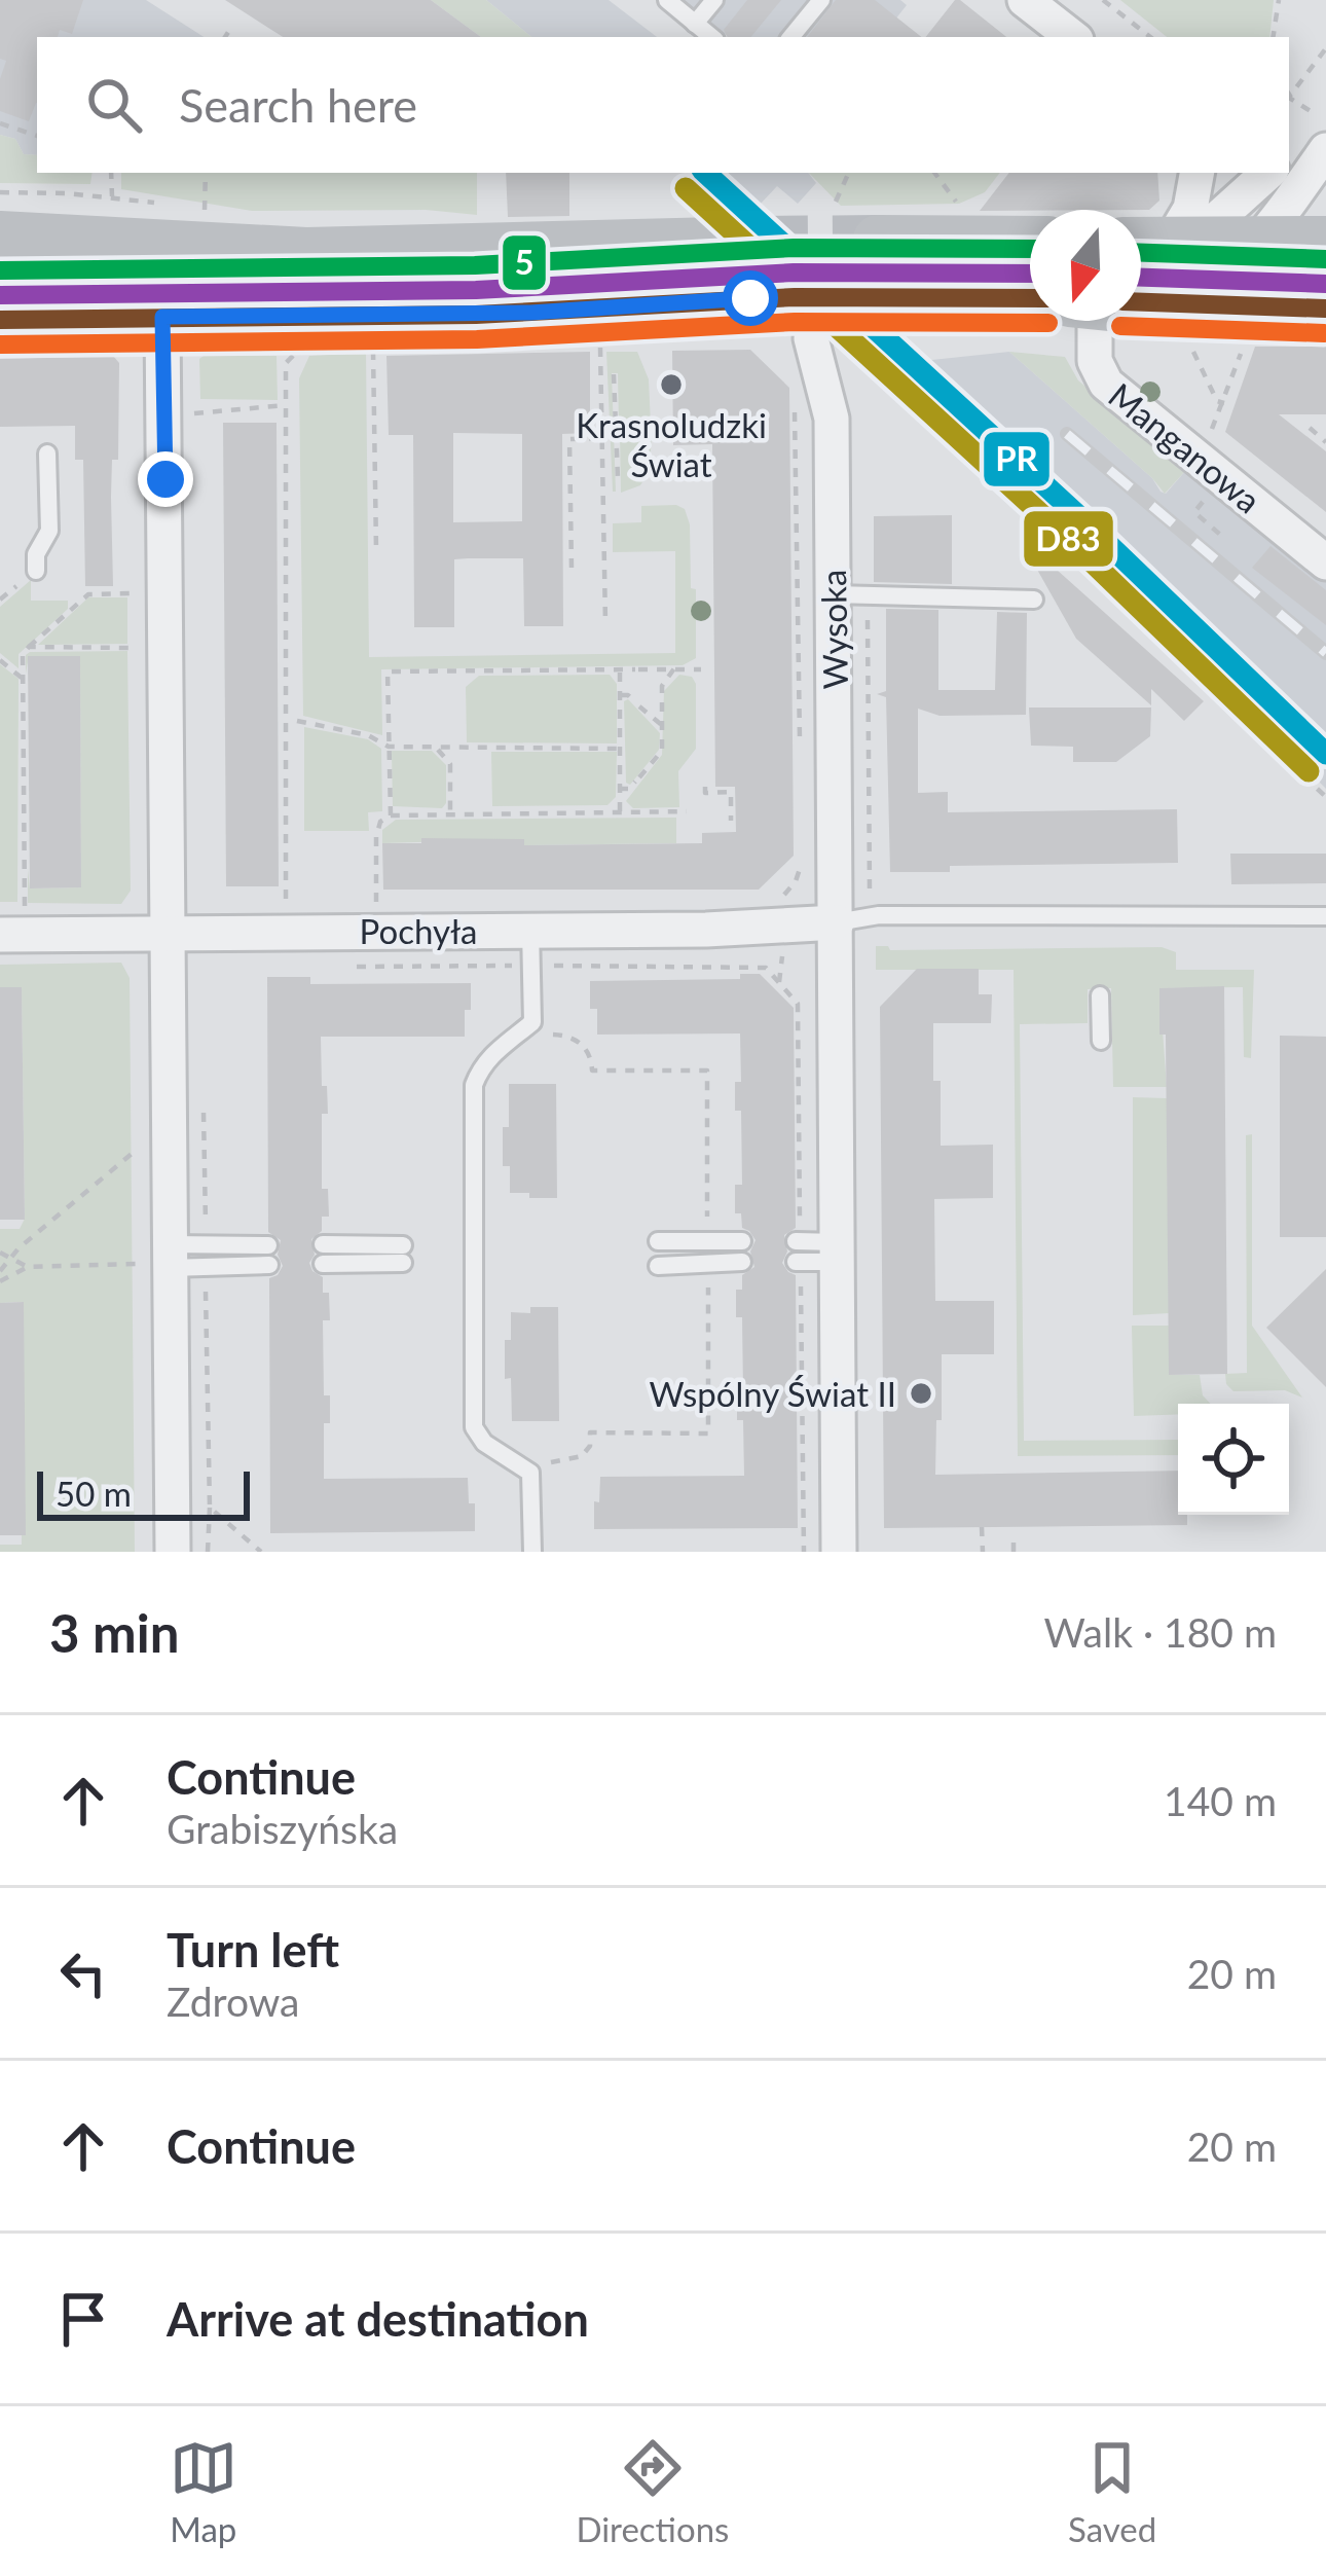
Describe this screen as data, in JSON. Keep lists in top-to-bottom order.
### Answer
{
  "streets": {
    "street": ["Manganowa", "Wysoka", "Pochyła"]
  },
  "crossings": [
    ["Wysoka", "Pochyła"]
  ],
  "places": ["Krasnoludzki Świat", "Wspólny Świat II"],
  "lines": ["transit line PR", "transit line D83", "transit line 5"],
  "scale_bar": "50 m",
  "north": "bottom",
  "page": {
    "search": "Search here",
    "scale": "50 m",
    "heading": ["3 min", "Walk · 180 m"],
    "list": [
      ["Continue", "Grabiszyńska", "140 m"],
      ["Turn left", "Zdrowa", "20 m"],
      ["Continue", "20 m"],
      "Arrive at destination"
    ],
    "nav": ["Map", "Directions", "Saved"]
  }
}
